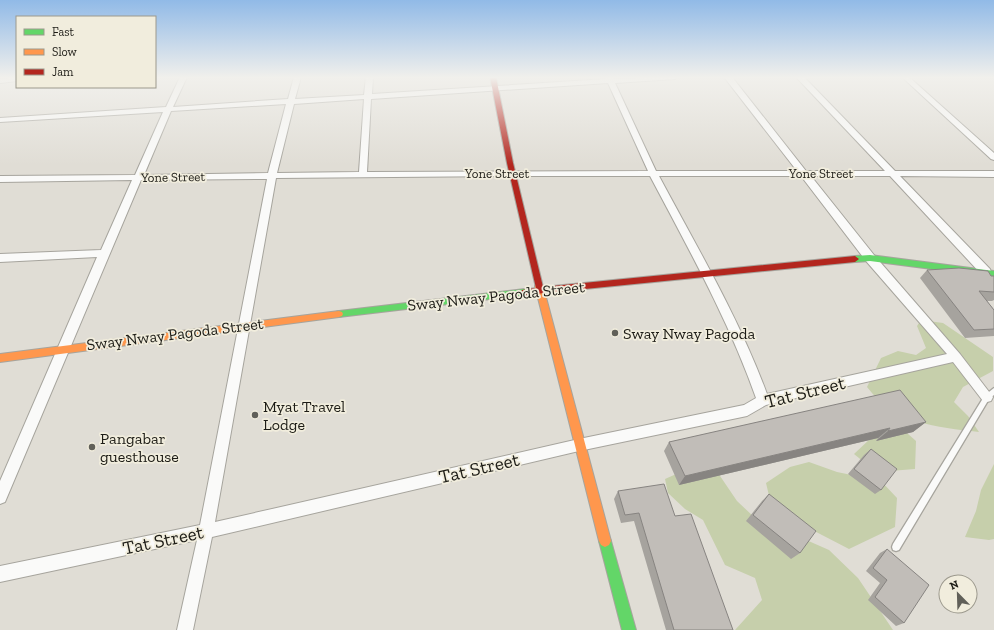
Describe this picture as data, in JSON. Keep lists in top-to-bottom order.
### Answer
{
  "streets": {
    "street": ["Yone Street", "Sway Nway Pagoda Street", "Tat Street"]
  },
  "places": ["Sway Nway Pagoda", "Myat Travel Lodge", "Pangabar guesthouse"],
  "legend": ["Fast", "Slow", "Jam"],
  "north": "top left"
}
